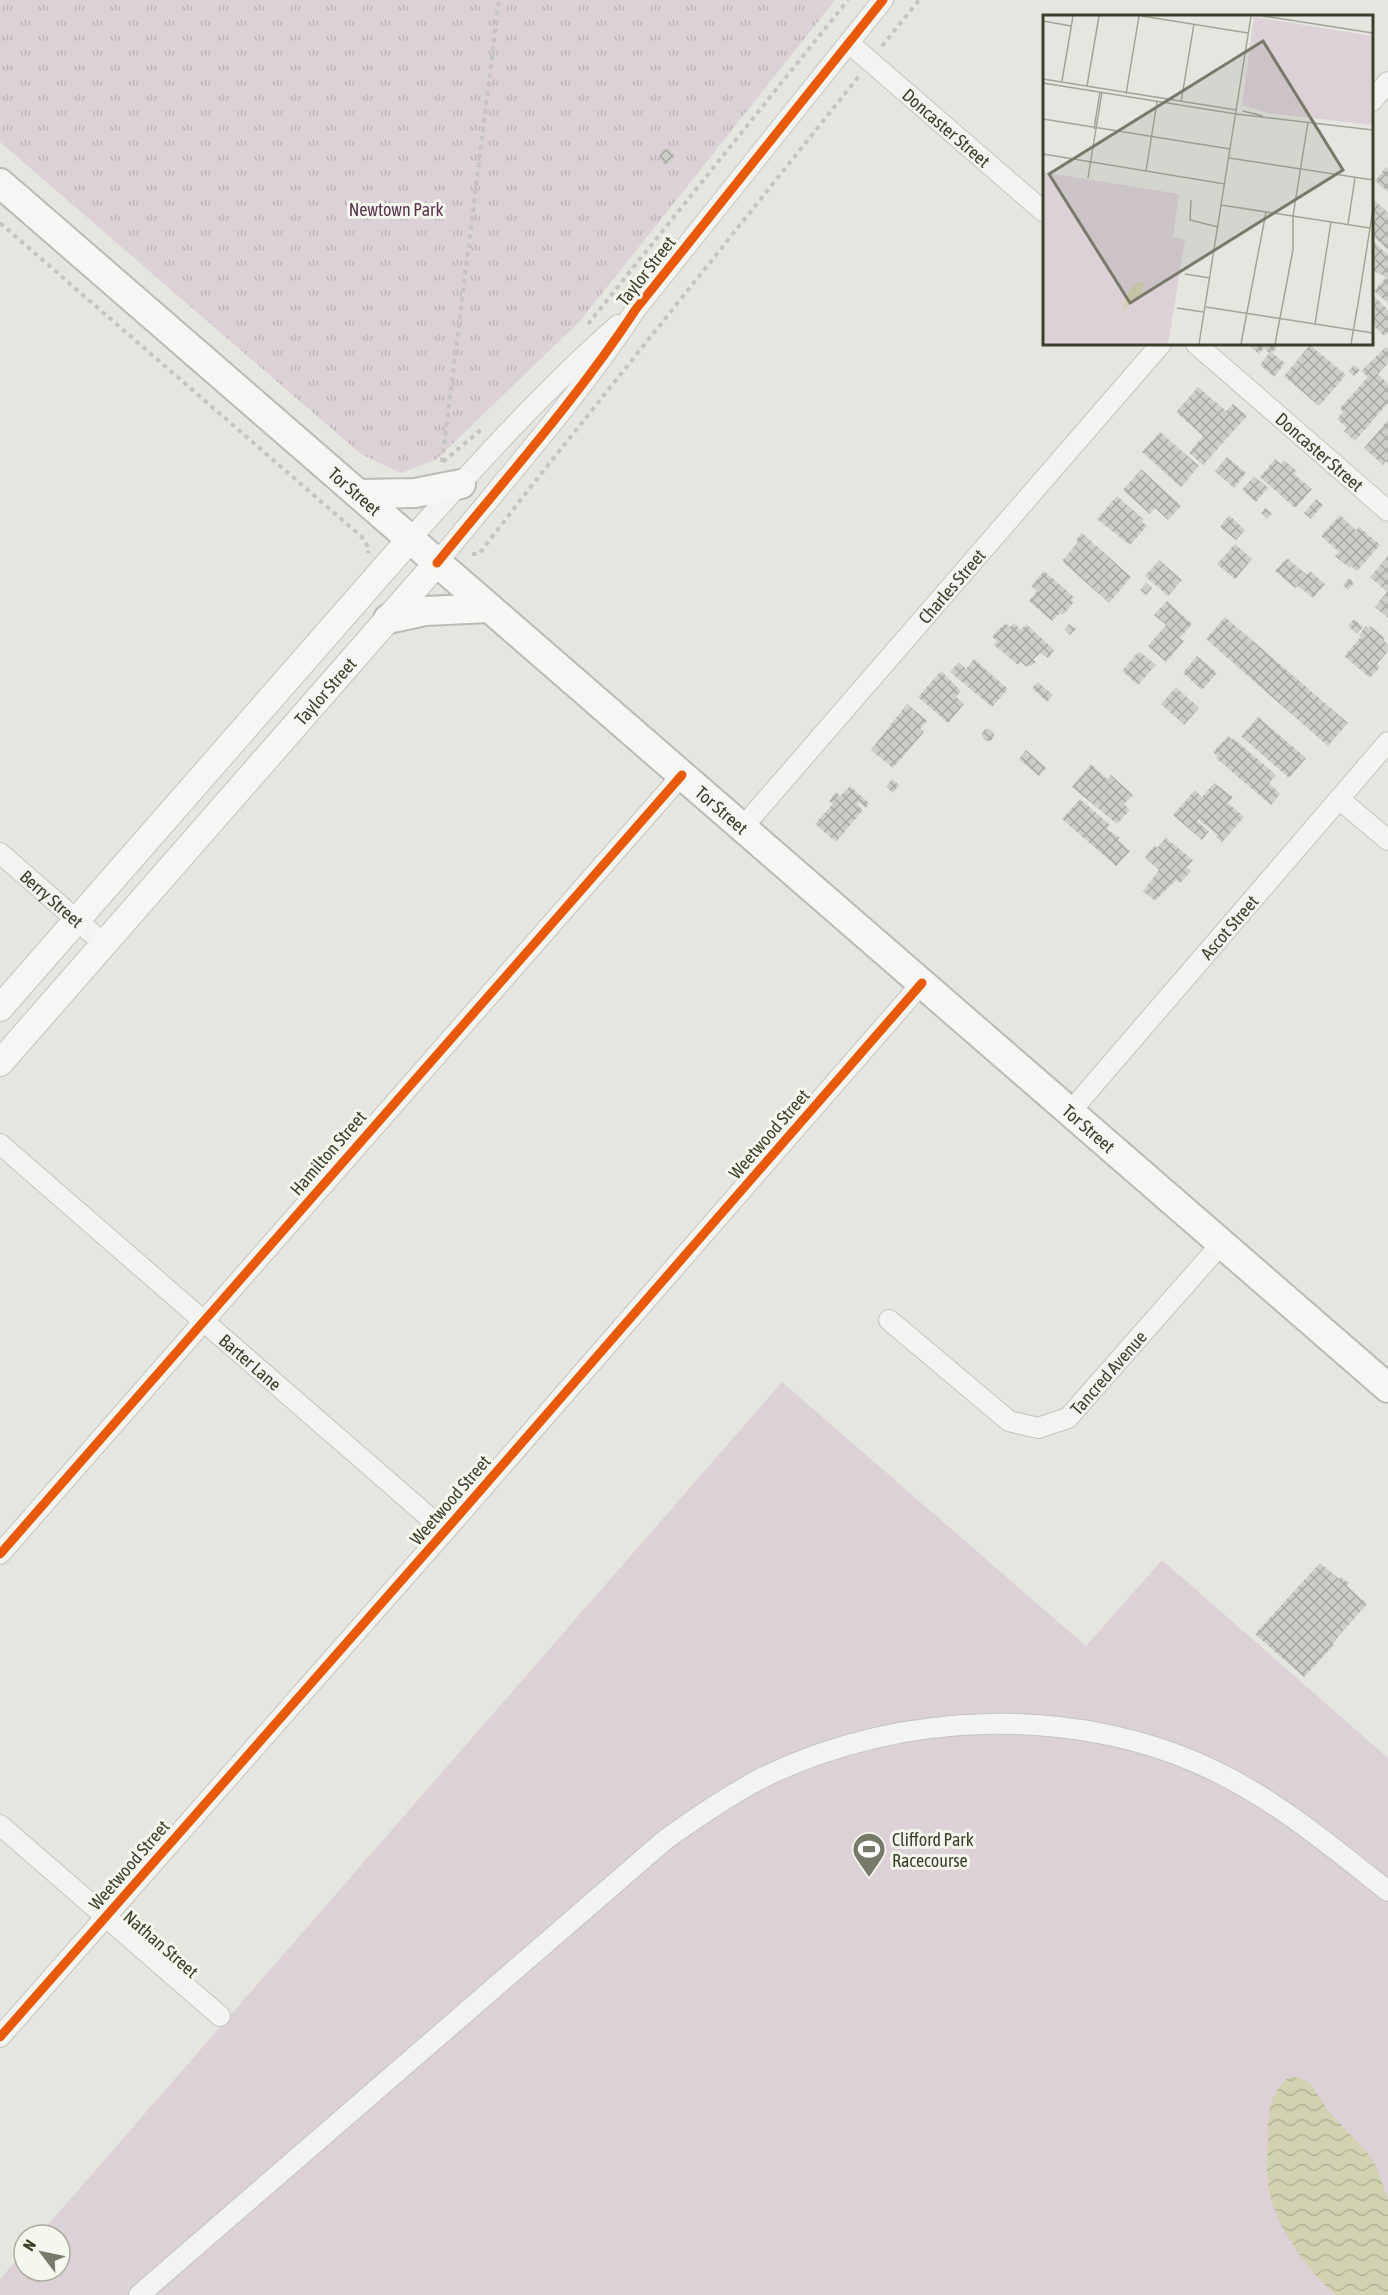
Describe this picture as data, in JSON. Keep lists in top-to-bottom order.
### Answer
{
  "streets": {
    "highway": ["Tor Street"],
    "main road": ["Taylor Street"],
    "street": [
      "Doncaster Street",
      "Charles Street",
      "Berry Street",
      "Ascot Street",
      "Weetwood Street",
      "Hamilton Street",
      "Barter Lane",
      "Tancred Avenue",
      "Nathan Street"
    ]
  },
  "crossings": [
    ["Doncaster Street", "Taylor Street"],
    ["Taylor Street", "Tor Street"],
    ["Taylor Street", "Berry Street"],
    ["Tor Street", "Charles Street"],
    ["Tor Street", "Ascot Street"],
    ["Tor Street", "Weetwood Street"],
    ["Tor Street", "Hamilton Street"],
    ["Tor Street", "Tancred Avenue"],
    ["Weetwood Street", "Barter Lane"],
    ["Weetwood Street", "Nathan Street"],
    ["Hamilton Street", "Barter Lane"]
  ],
  "parks": ["Newtown Park"],
  "places": {
    "sports": ["Clifford Park Racecourse"]
  },
  "north": "top left"
}
